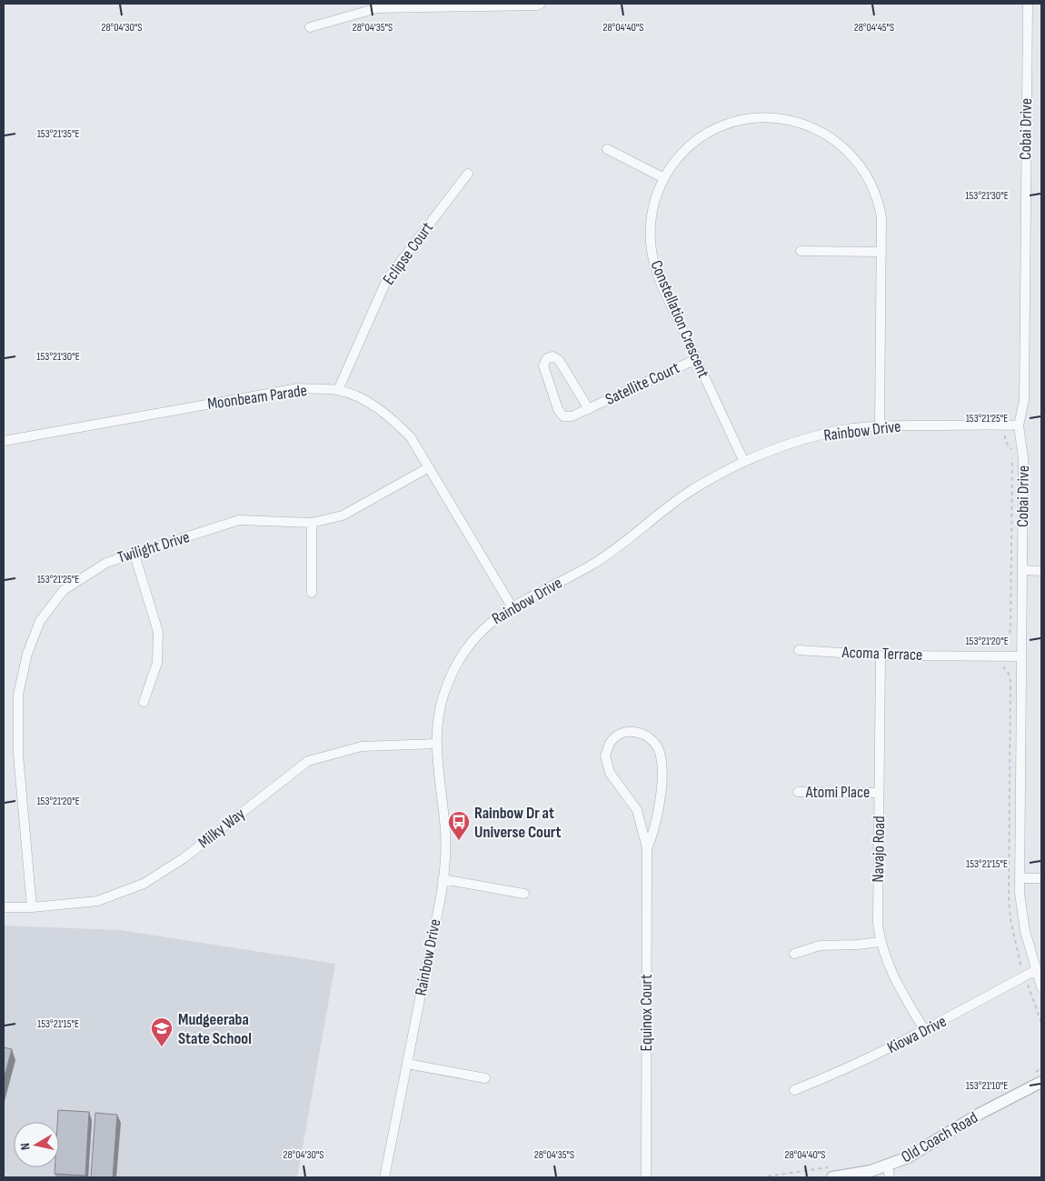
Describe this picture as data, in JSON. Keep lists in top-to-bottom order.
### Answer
{
  "streets": {
    "street": [
      "Cobai Drive",
      "Eclipse Court",
      "Constellation Crescent",
      "Satellite Court",
      "Moonbeam Parade",
      "Rainbow Drive",
      "Twilight Drive",
      "Acoma Terrace",
      "Atomi Place",
      "Milky Way",
      "Navajo Road",
      "Equinox Court",
      "Kiowa Drive",
      "Old Coach Road"
    ]
  },
  "crossings": [
    ["Cobai Drive", "Rainbow Drive"],
    ["Cobai Drive", "Acoma Terrace"],
    ["Cobai Drive", "Kiowa Drive"],
    ["Eclipse Court", "Moonbeam Parade"],
    ["Constellation Crescent", "Satellite Court"],
    ["Constellation Crescent", "Rainbow Drive"],
    ["Moonbeam Parade", "Rainbow Drive"],
    ["Moonbeam Parade", "Twilight Drive"],
    ["Rainbow Drive", "Milky Way"],
    ["Twilight Drive", "Milky Way"],
    ["Acoma Terrace", "Navajo Road"],
    ["Atomi Place", "Navajo Road"],
    ["Navajo Road", "Kiowa Drive"]
  ],
  "places": {
    "bus stop": ["Rainbow Dr at Universe Court"],
    "school or university": ["Mudgeeraba State School"]
  },
  "north": "left",
  "coordinates": [
    "28°04'30\"S",
    "28°04'35\"S",
    "28°04'40\"S",
    "28°04'45\"S",
    "153°21'35\"E",
    "153°21'30\"E",
    "153°21'25\"E",
    "153°21'20\"E",
    "153°21'15\"E",
    "153°21'10\"E"
  ]
}
